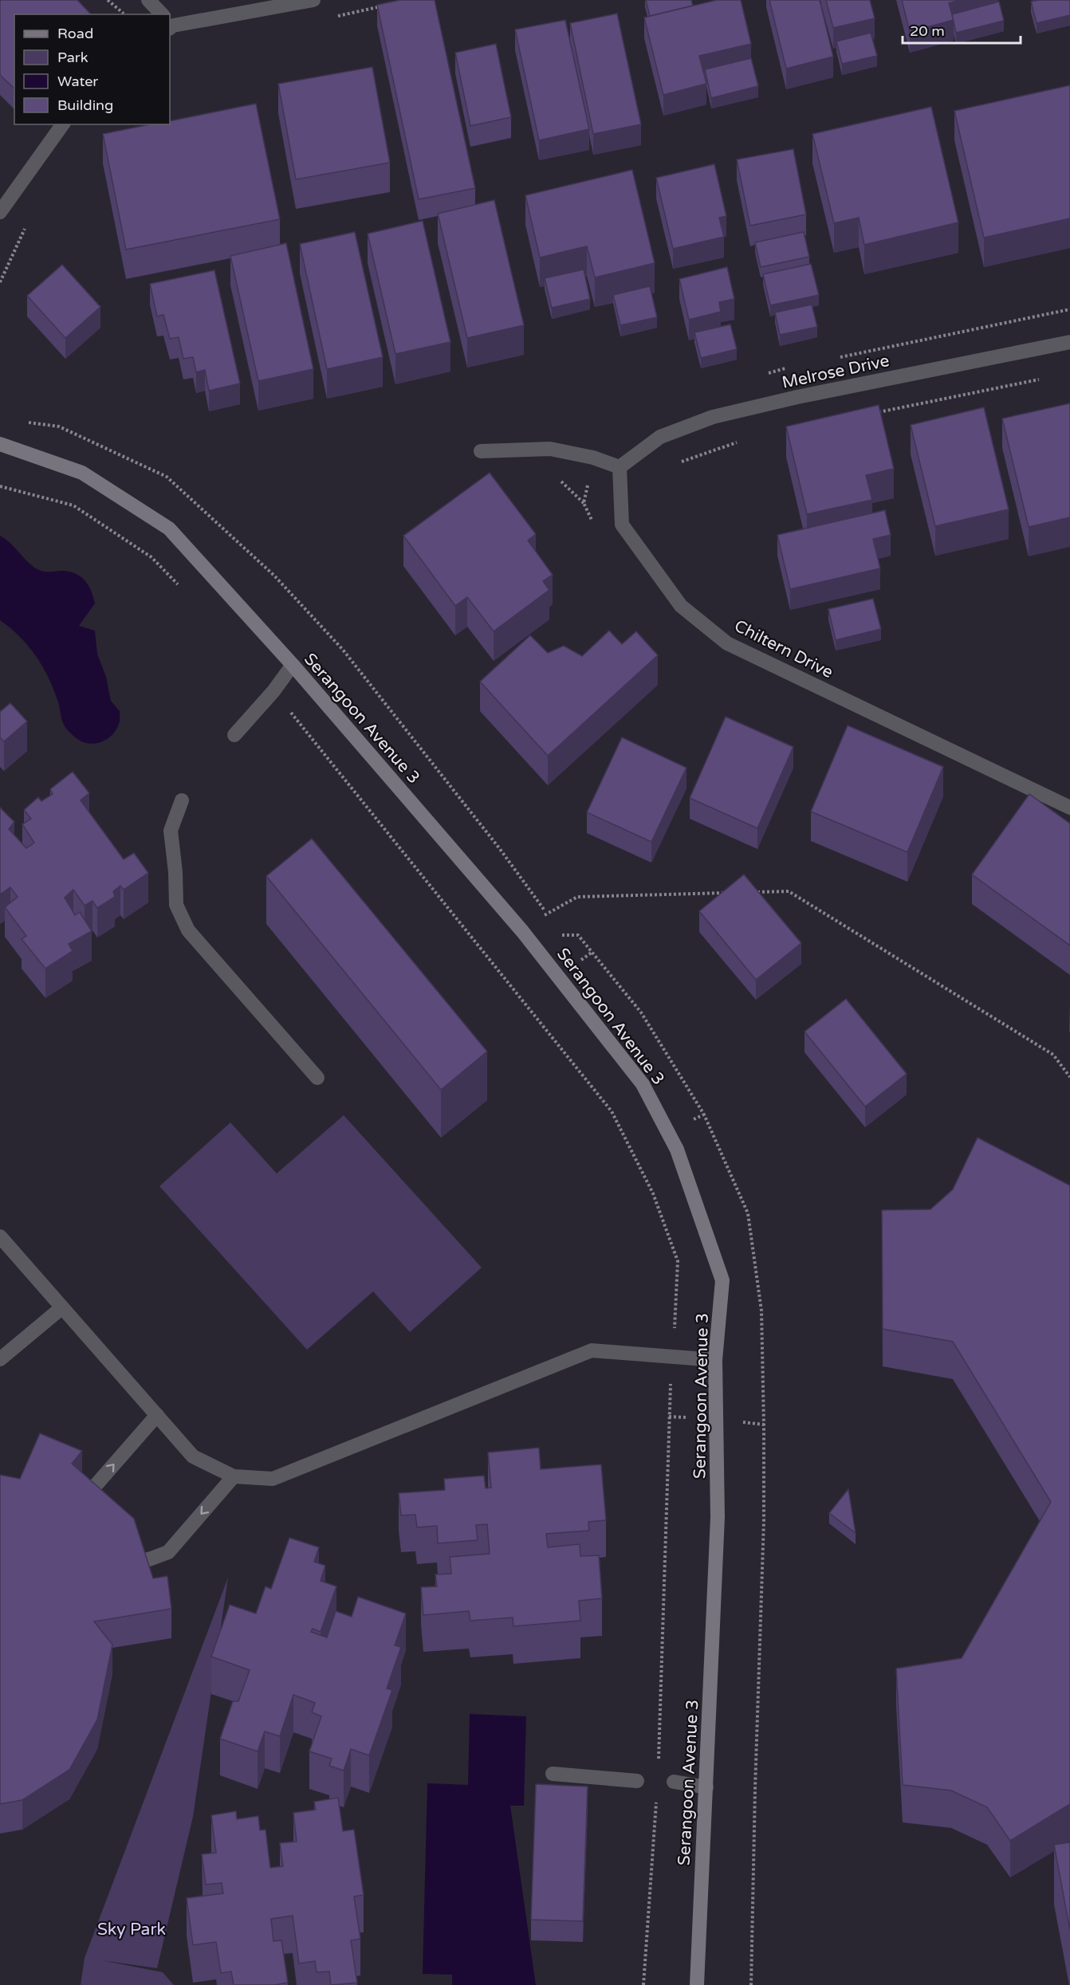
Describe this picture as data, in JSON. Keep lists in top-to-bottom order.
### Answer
{
  "streets": {
    "street": ["Melrose Drive", "Chiltern Drive", "Serangoon Avenue 3"]
  },
  "crossings": [
    ["Melrose Drive", "Chiltern Drive"]
  ],
  "parks": ["Sky Park"],
  "legend": [
    "Road",
    "Park",
    "Water",
    "Building"
  ],
  "scale_bar": "20 m"
}
